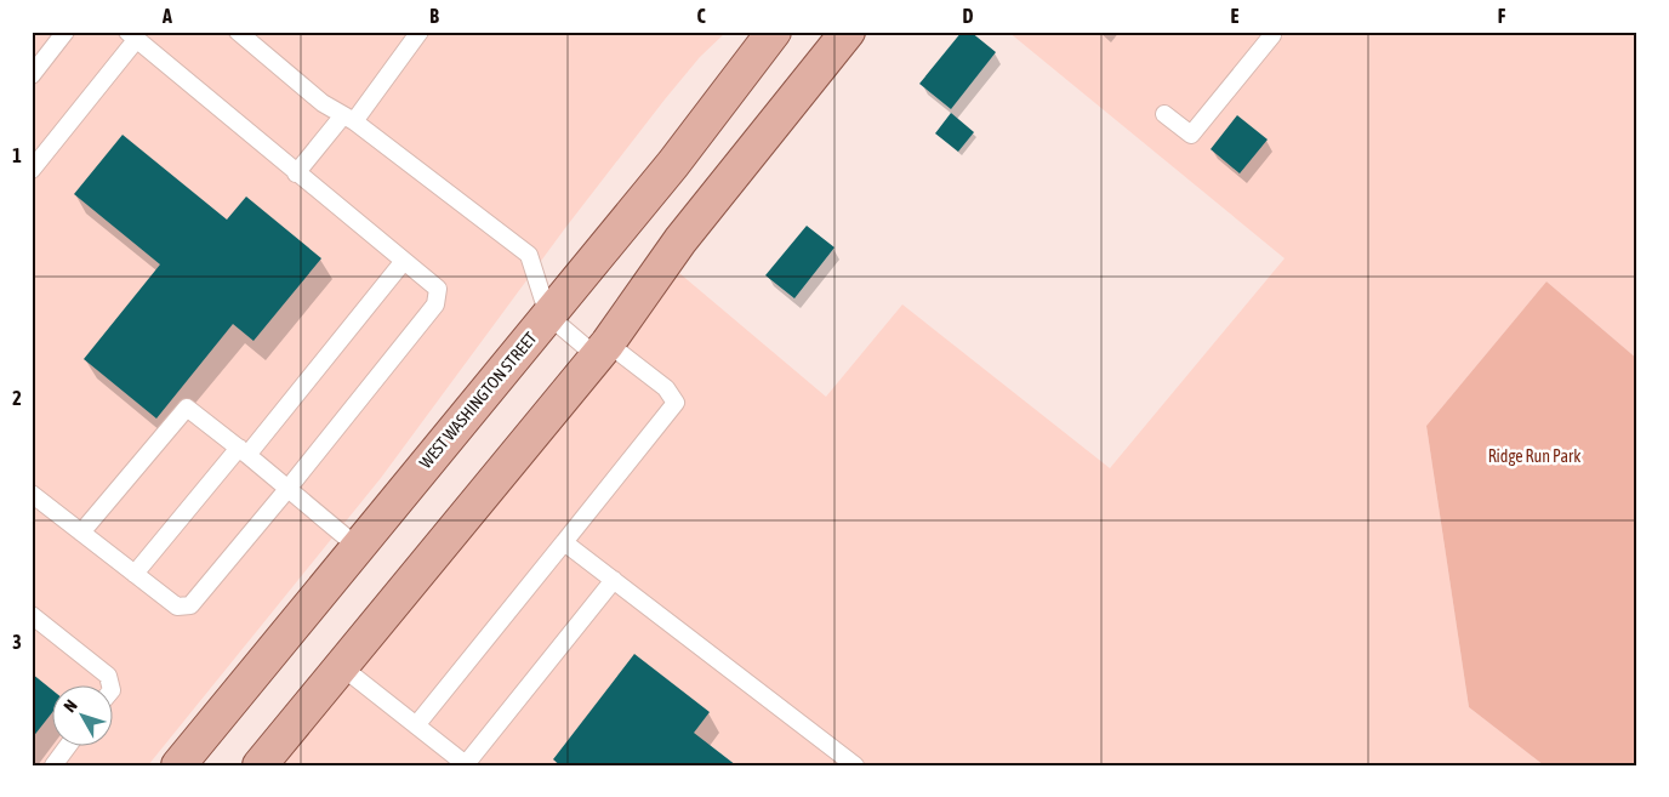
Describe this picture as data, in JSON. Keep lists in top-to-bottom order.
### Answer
{
  "streets": {
    "main road": ["WEST WASHINGTON STREET"]
  },
  "parks": ["Ridge Run Park"],
  "north": "top left",
  "grid": {
    "columns": [
      "A",
      "B",
      "C",
      "D",
      "E",
      "F"
    ],
    "rows": ["1", "2", "3"]
  }
}
